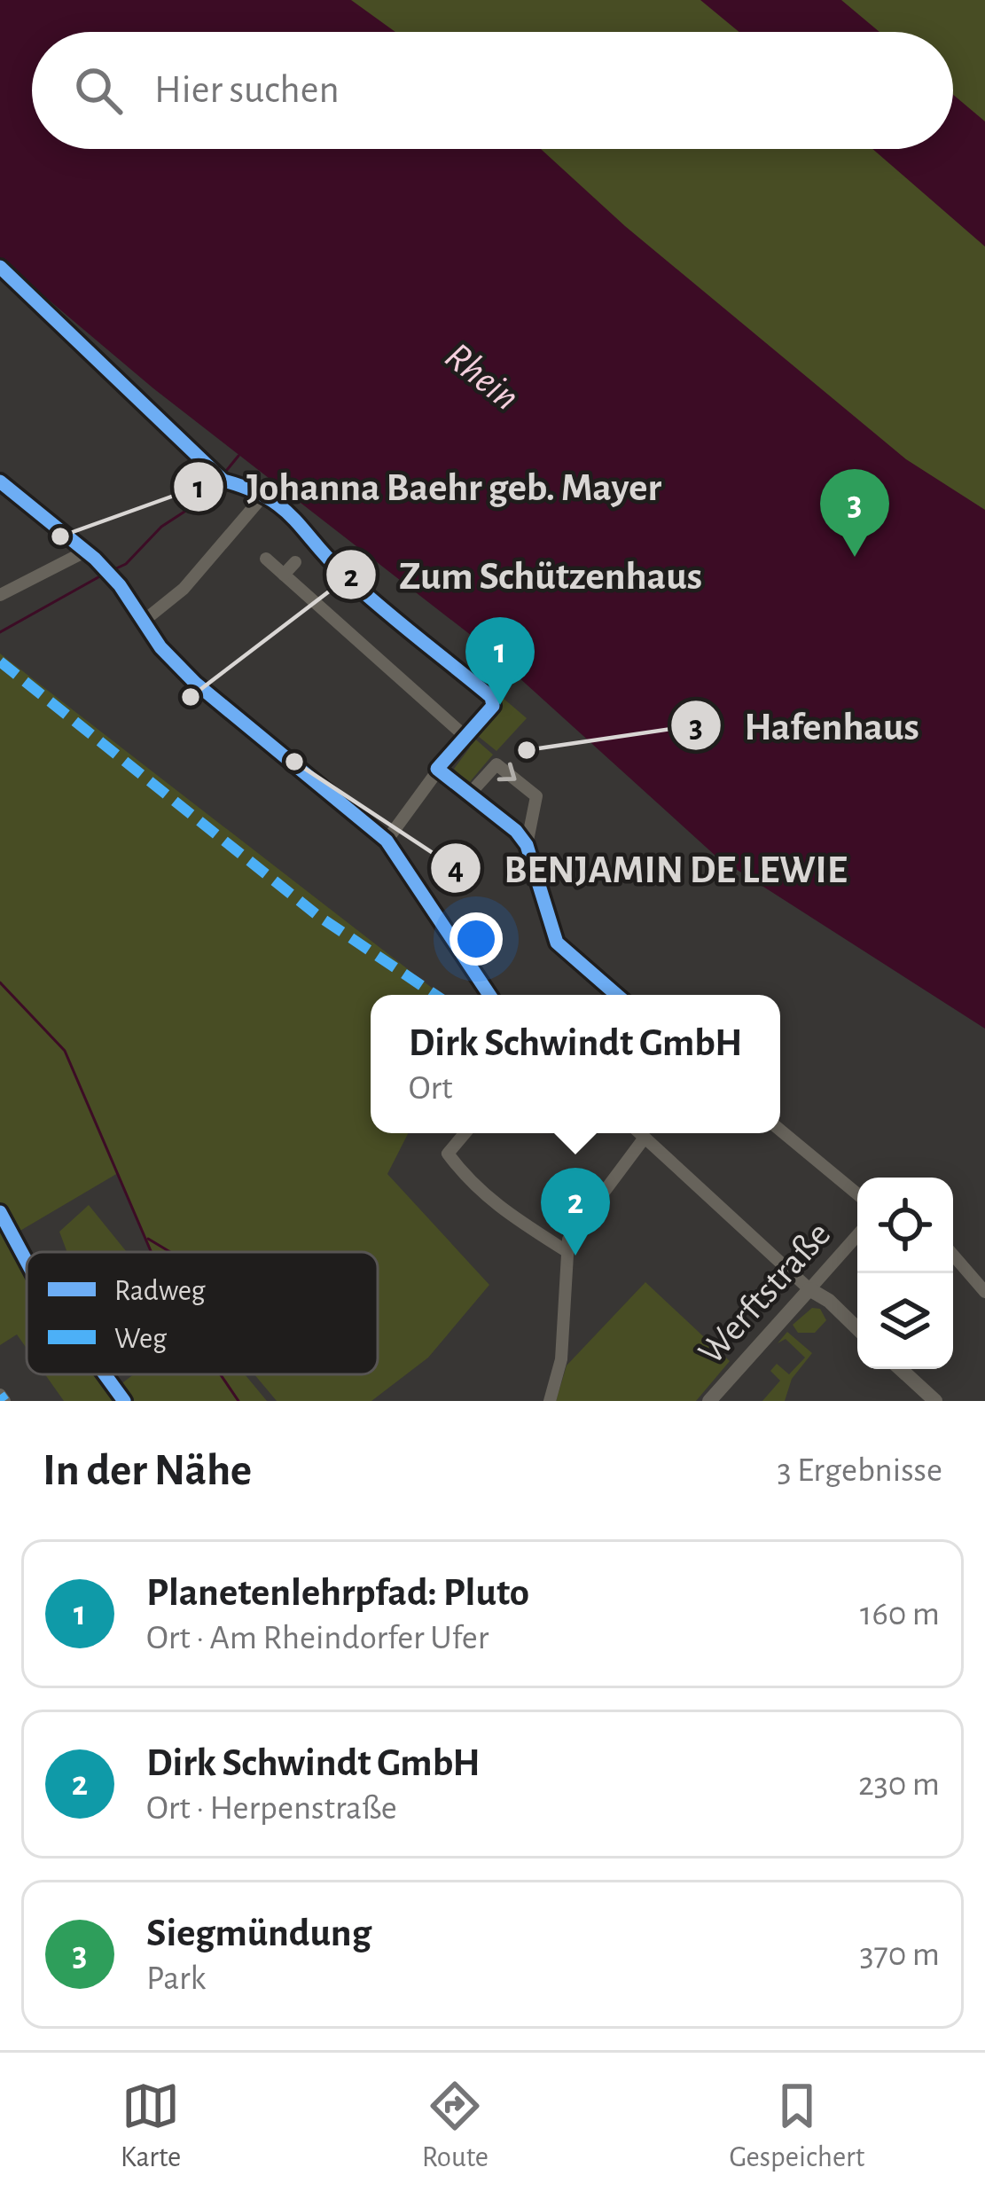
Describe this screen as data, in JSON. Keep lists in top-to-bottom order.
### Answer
{
  "streets": {
    "street": ["Werftstraße"]
  },
  "water": ["Rhein"],
  "places": [
    "Johanna Baehr geb. Mayer",
    "Zum Schützenhaus",
    "Hafenhaus",
    "BENJAMIN DE LEWIE"
  ],
  "legend": ["Radweg", "Weg"],
  "page": {
    "search": "Hier suchen",
    "pins": ["3", "1", "2"],
    "popup": ["Dirk Schwindt GmbH", "Ort"],
    "heading": ["In der Nähe", "3 Ergebnisse"],
    "list": [
      {
        "mark": "1",
        "name": "Planetenlehrpfad: Pluto",
        "note": "Ort · Am Rheindorfer Ufer",
        "value": "160 m"
      },
      {
        "mark": "2",
        "name": "Dirk Schwindt GmbH",
        "note": "Ort · Herpenstraße",
        "value": "230 m"
      },
      {
        "mark": "3",
        "name": "Siegmündung",
        "note": "Park",
        "value": "370 m"
      }
    ],
    "nav": ["Karte", "Route", "Gespeichert"]
  }
}
